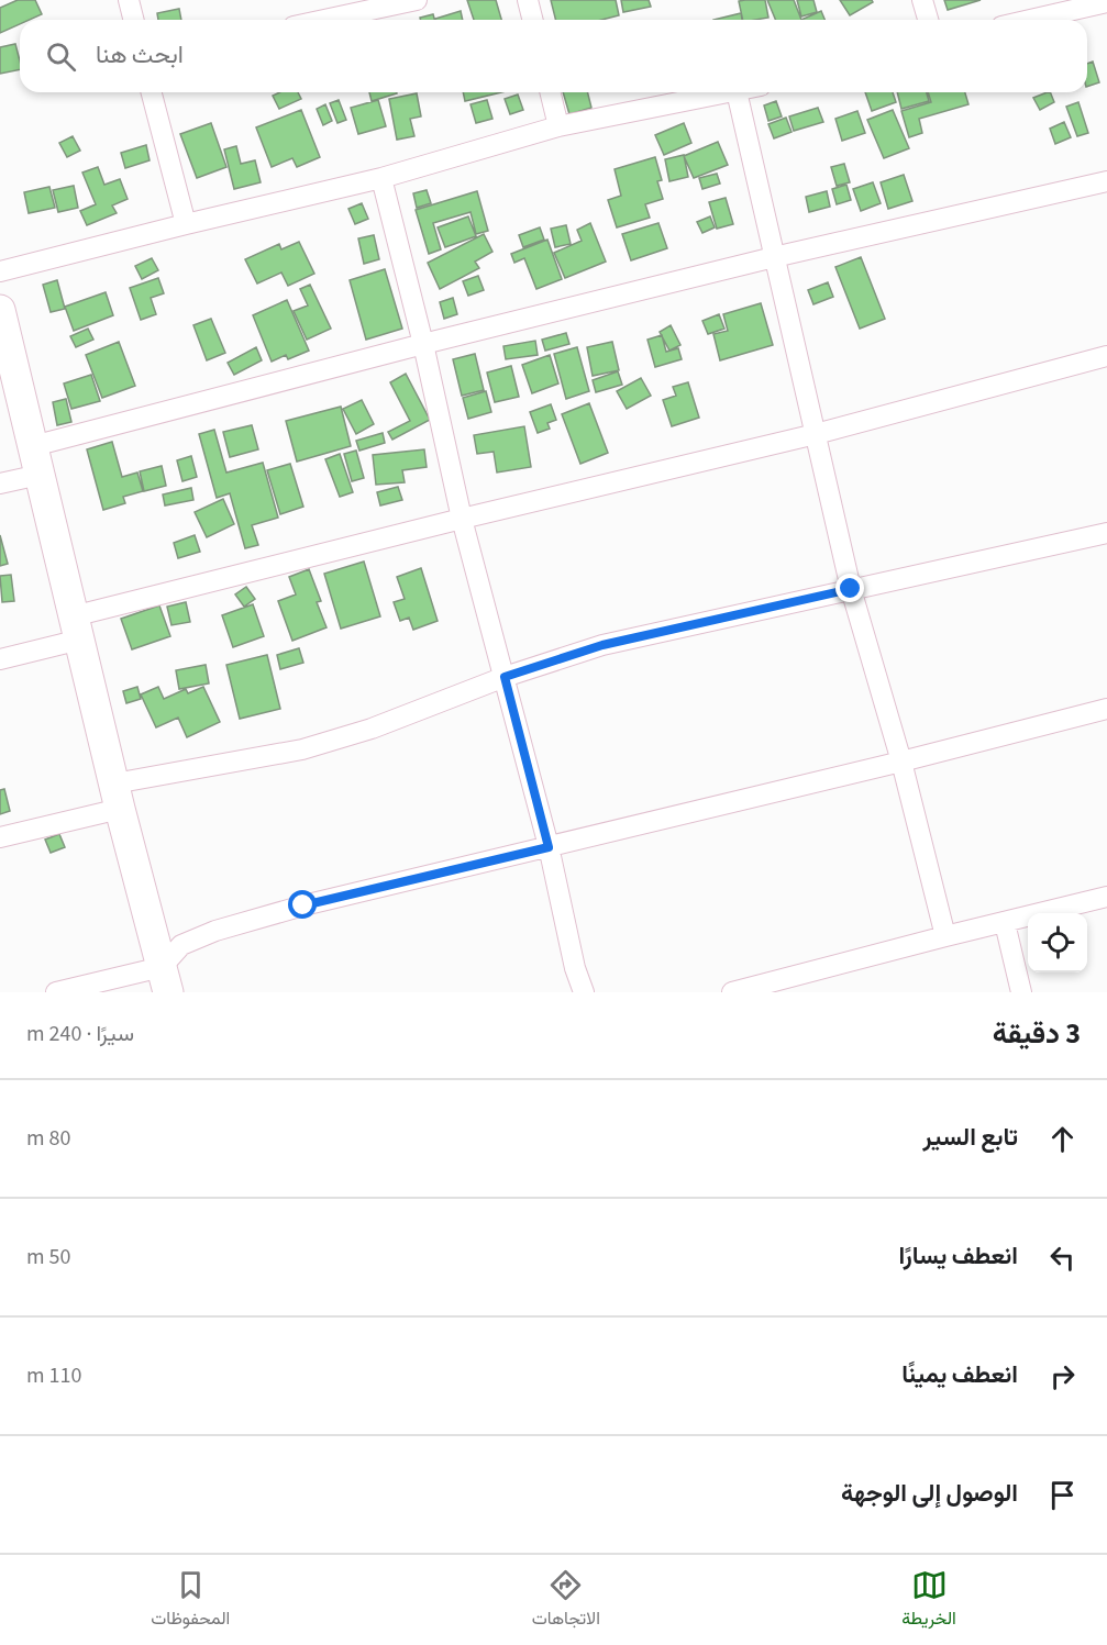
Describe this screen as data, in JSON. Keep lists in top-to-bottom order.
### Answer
{
  "page": {
    "search": "ابحث هنا",
    "heading": ["3 دقيقة", "سيرًا · 240 m"],
    "list": [
      ["تابع السير", "80 m"],
      ["انعطف يسارًا", "50 m"],
      ["انعطف يمينًا", "110 m"],
      "الوصول إلى الوجهة"
    ],
    "nav": ["الخريطة", "الاتجاهات", "المحفوظات"]
  }
}
